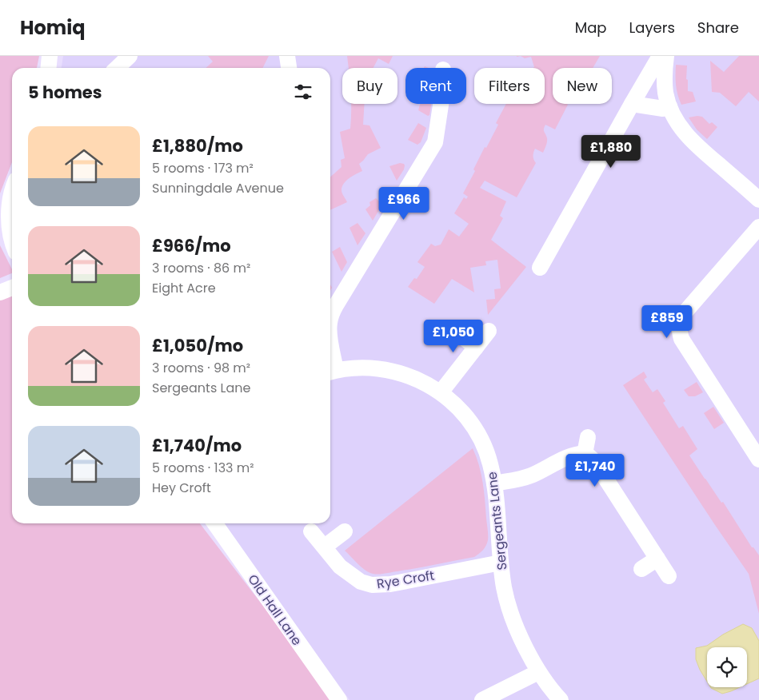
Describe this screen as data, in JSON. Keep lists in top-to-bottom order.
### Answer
{
  "streets": {
    "street": ["Sergeants Lane", "Rye Croft", "Old Hall Lane"]
  },
  "crossings": [
    ["Sergeants Lane", "Rye Croft"]
  ],
  "page": {
    "header": "Homiq",
    "nav": ["Map", "Layers", "Share"],
    "chip": [
      "Buy",
      "Rent",
      "Filters",
      "New"
    ],
    "heading": "5 homes",
    "list": [
      {
        "name": "£1,880/mo",
        "note": "5 rooms · 173 m² · Sunningdale Avenue"
      },
      {
        "name": "£966/mo",
        "note": "3 rooms · 86 m² · Eight Acre"
      },
      {
        "name": "£1,050/mo",
        "note": "3 rooms · 98 m² · Sergeants Lane"
      },
      {
        "name": "£1,740/mo",
        "note": "5 rooms · 133 m² · Hey Croft"
      }
    ],
    "price": [
      "£1,880",
      "£966",
      "£859",
      "£1,050",
      "£1,740"
    ]
  }
}
